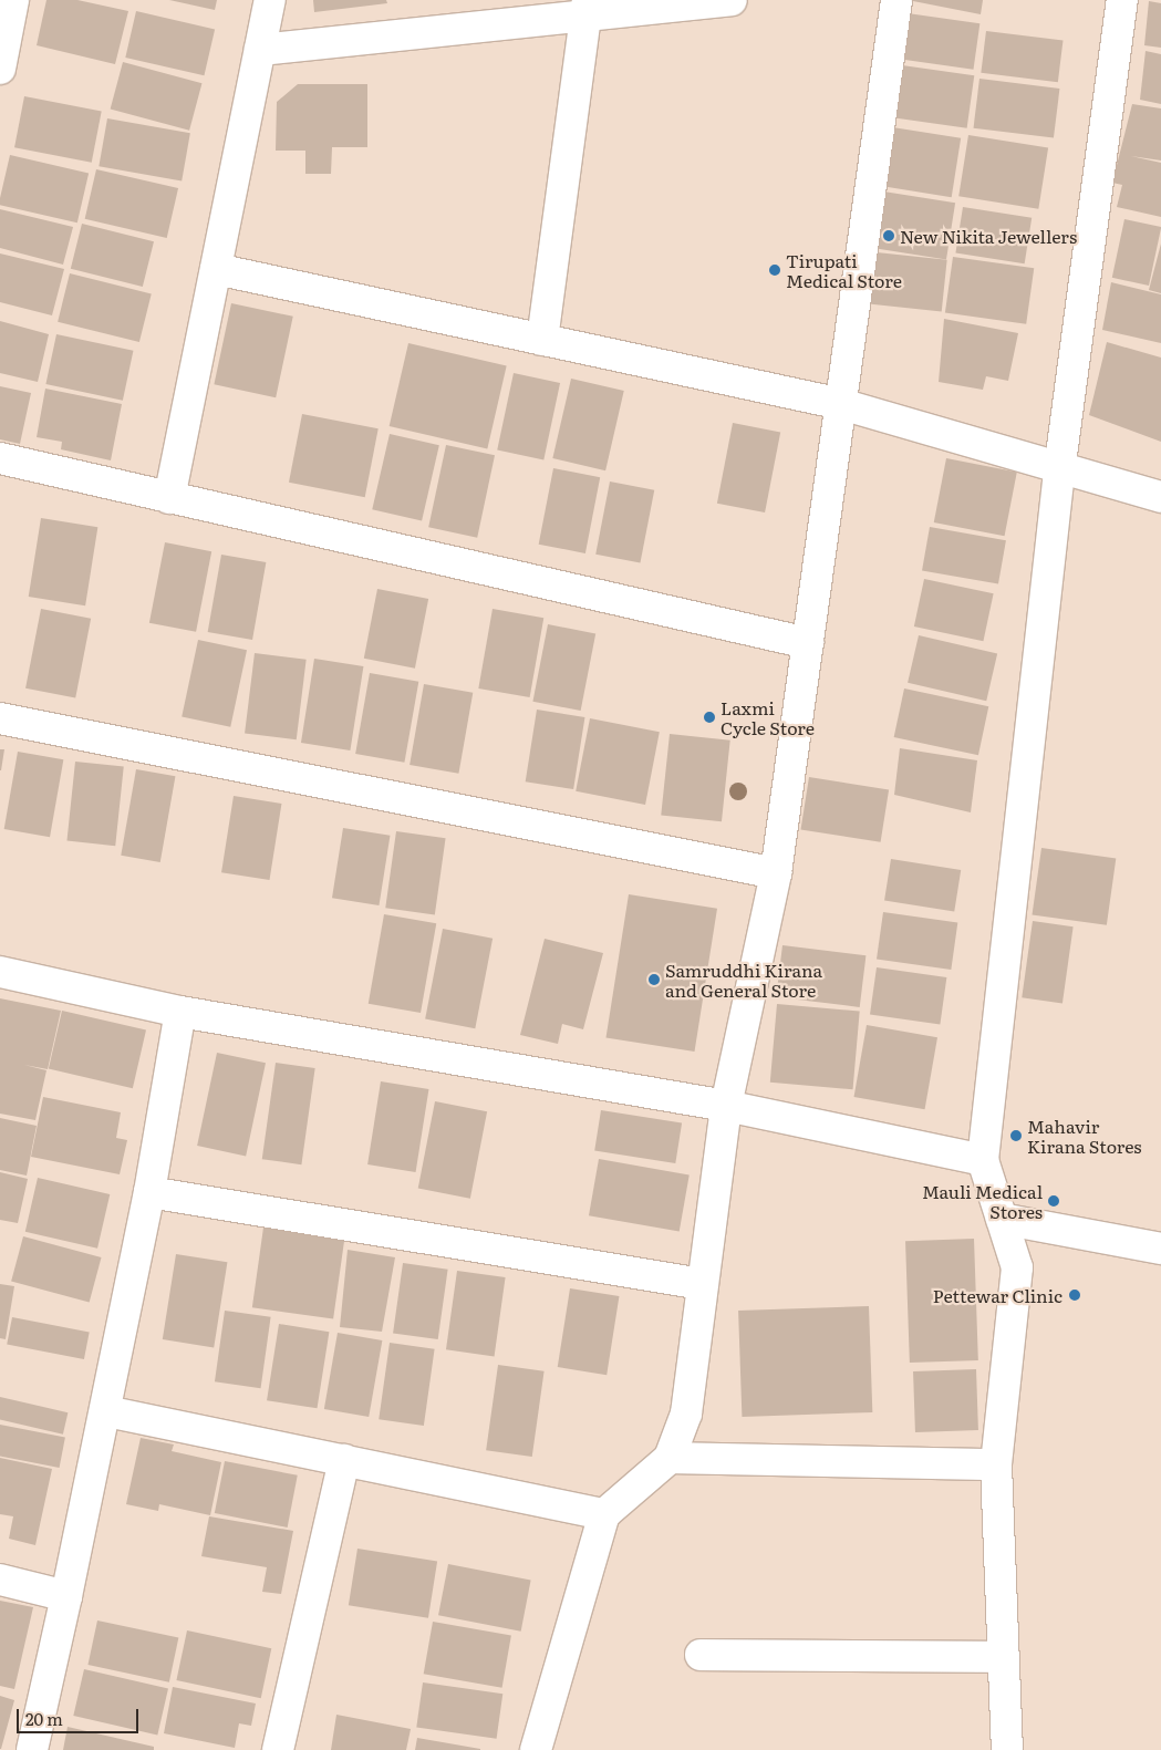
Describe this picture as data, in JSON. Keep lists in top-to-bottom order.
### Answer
{
  "places": [
    "New Nikita Jewellers",
    "Tirupati Medical Store",
    "Laxmi Cycle Store",
    "Samruddhi Kirana and General Store",
    "Mahavir Kirana Stores",
    "Mauli Medical Stores",
    "Pettewar Clinic"
  ],
  "scale_bar": "20 m"
}
